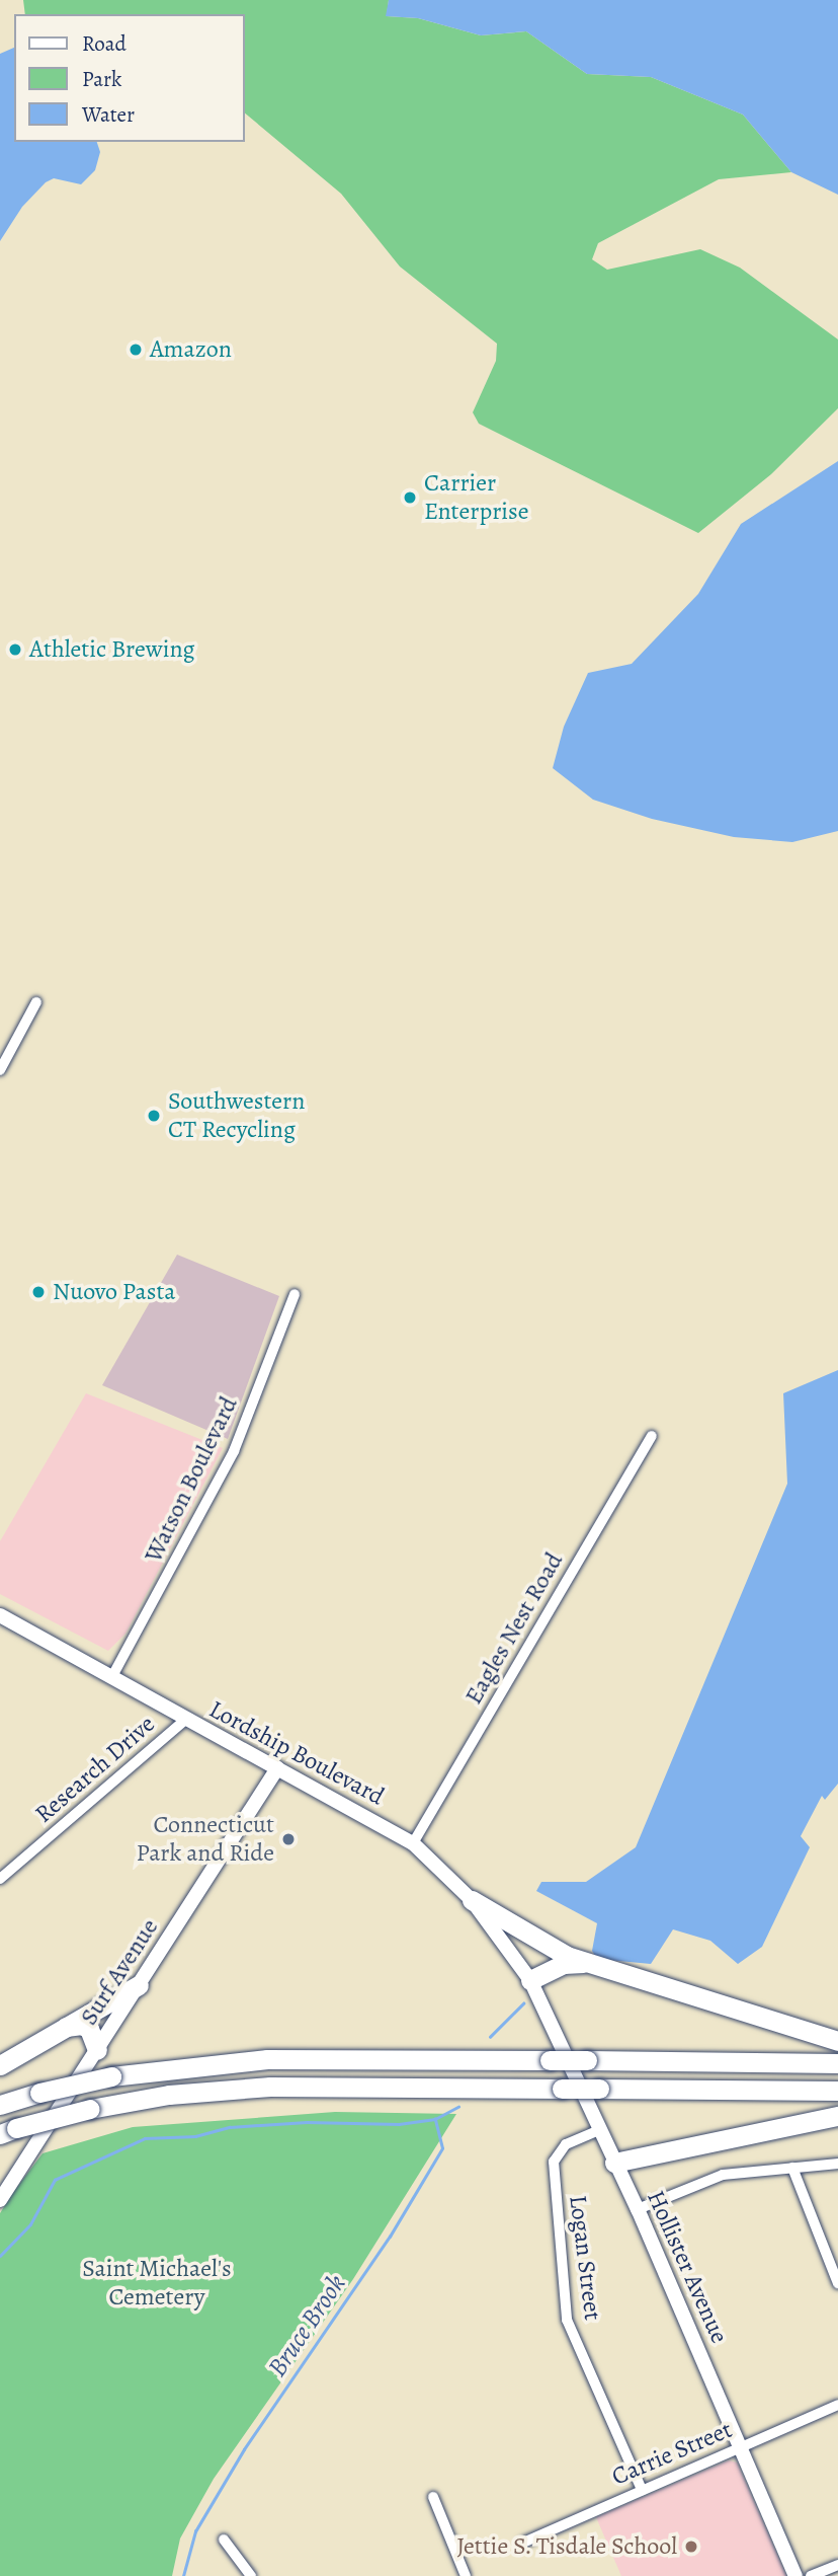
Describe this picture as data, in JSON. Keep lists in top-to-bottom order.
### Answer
{
  "streets": {
    "main road": ["Lordship Boulevard", "Surf Avenue", "Hollister Avenue"],
    "street": [
      "Watson Boulevard",
      "Eagles Nest Road",
      "Research Drive",
      "Logan Street",
      "Carrie Street"
    ]
  },
  "crossings": [
    ["Watson Boulevard", "Lordship Boulevard"],
    ["Eagles Nest Road", "Lordship Boulevard"],
    ["Lordship Boulevard", "Research Drive"],
    ["Lordship Boulevard", "Surf Avenue"],
    ["Lordship Boulevard", "Hollister Avenue"],
    ["Logan Street", "Hollister Avenue"],
    ["Logan Street", "Carrie Street"],
    ["Hollister Avenue", "Carrie Street"]
  ],
  "water": ["Bruce Brook"],
  "parks": ["Saint Michael's Cemetery"],
  "places": [
    "Amazon",
    "Carrier Enterprise",
    "Athletic Brewing",
    "Southwestern CT Recycling",
    "Nuovo Pasta",
    "Connecticut Park and Ride",
    "Jettie S. Tisdale School"
  ],
  "legend": ["Road", "Park", "Water"]
}
